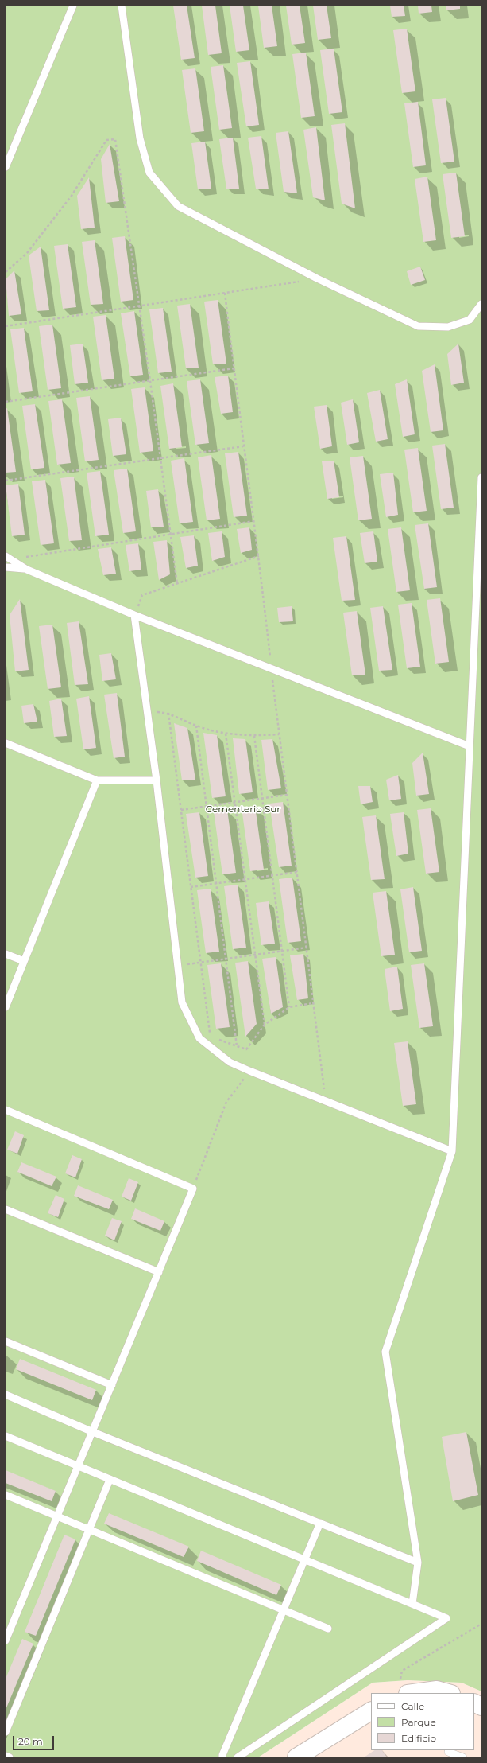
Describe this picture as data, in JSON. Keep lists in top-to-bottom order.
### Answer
{
  "parks": ["Cementerio Sur"],
  "legend": ["Calle", "Parque", "Edificio"],
  "scale_bar": "20 m"
}
